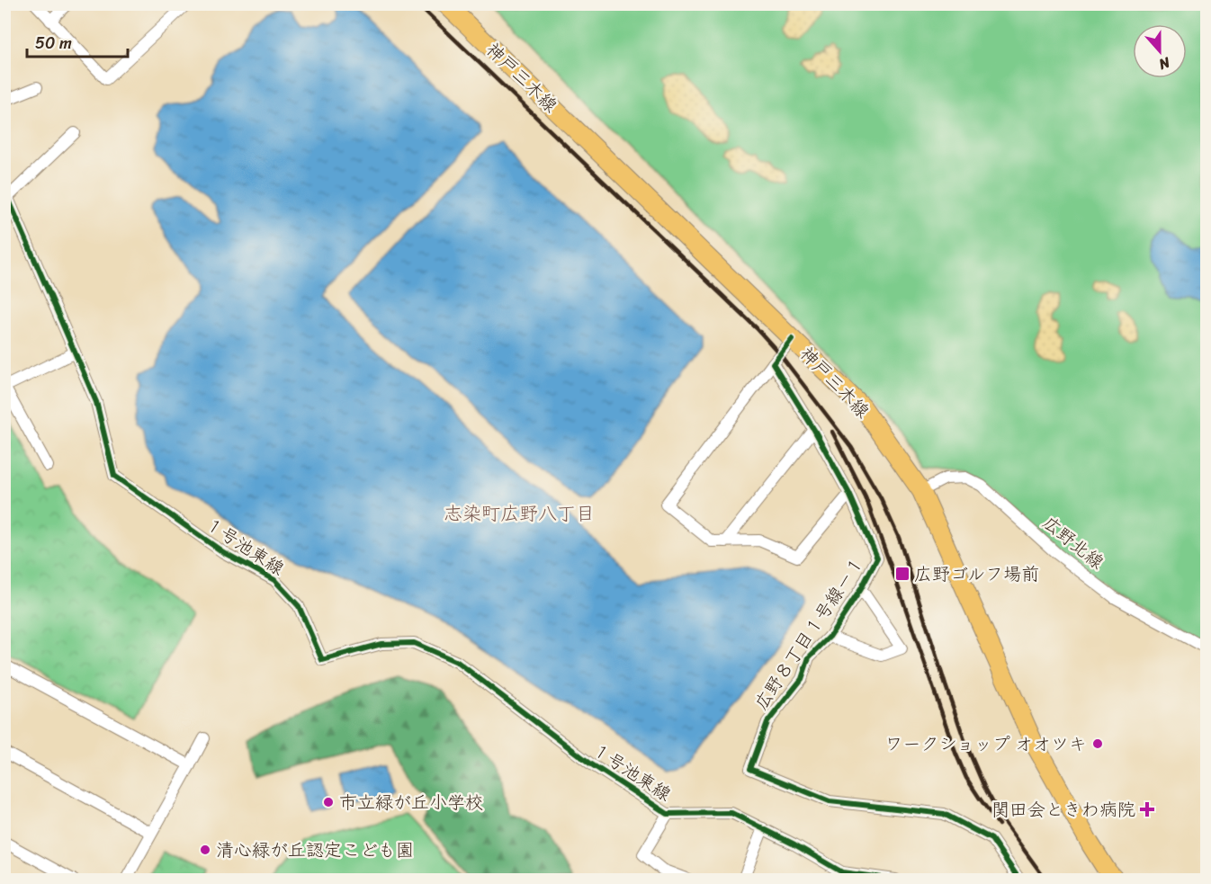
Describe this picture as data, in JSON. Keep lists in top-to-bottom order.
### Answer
{
  "streets": {
    "main road": ["神戸三木線"],
    "street": ["広野北線", "１号池東線", "広野８丁目１号線ー１"]
  },
  "crossings": [
    ["神戸三木線", "広野北線"]
  ],
  "districts": ["志染町広野八丁目"],
  "places": {
    "transit": ["広野ゴルフ場前"],
    "other": ["ワークショップ オオツキ", "市立緑が丘小学校", "清心緑が丘認定こども園"],
    "health": ["関田会ときわ病院"]
  },
  "scale_bar": "50 m",
  "north": "bottom"
}
